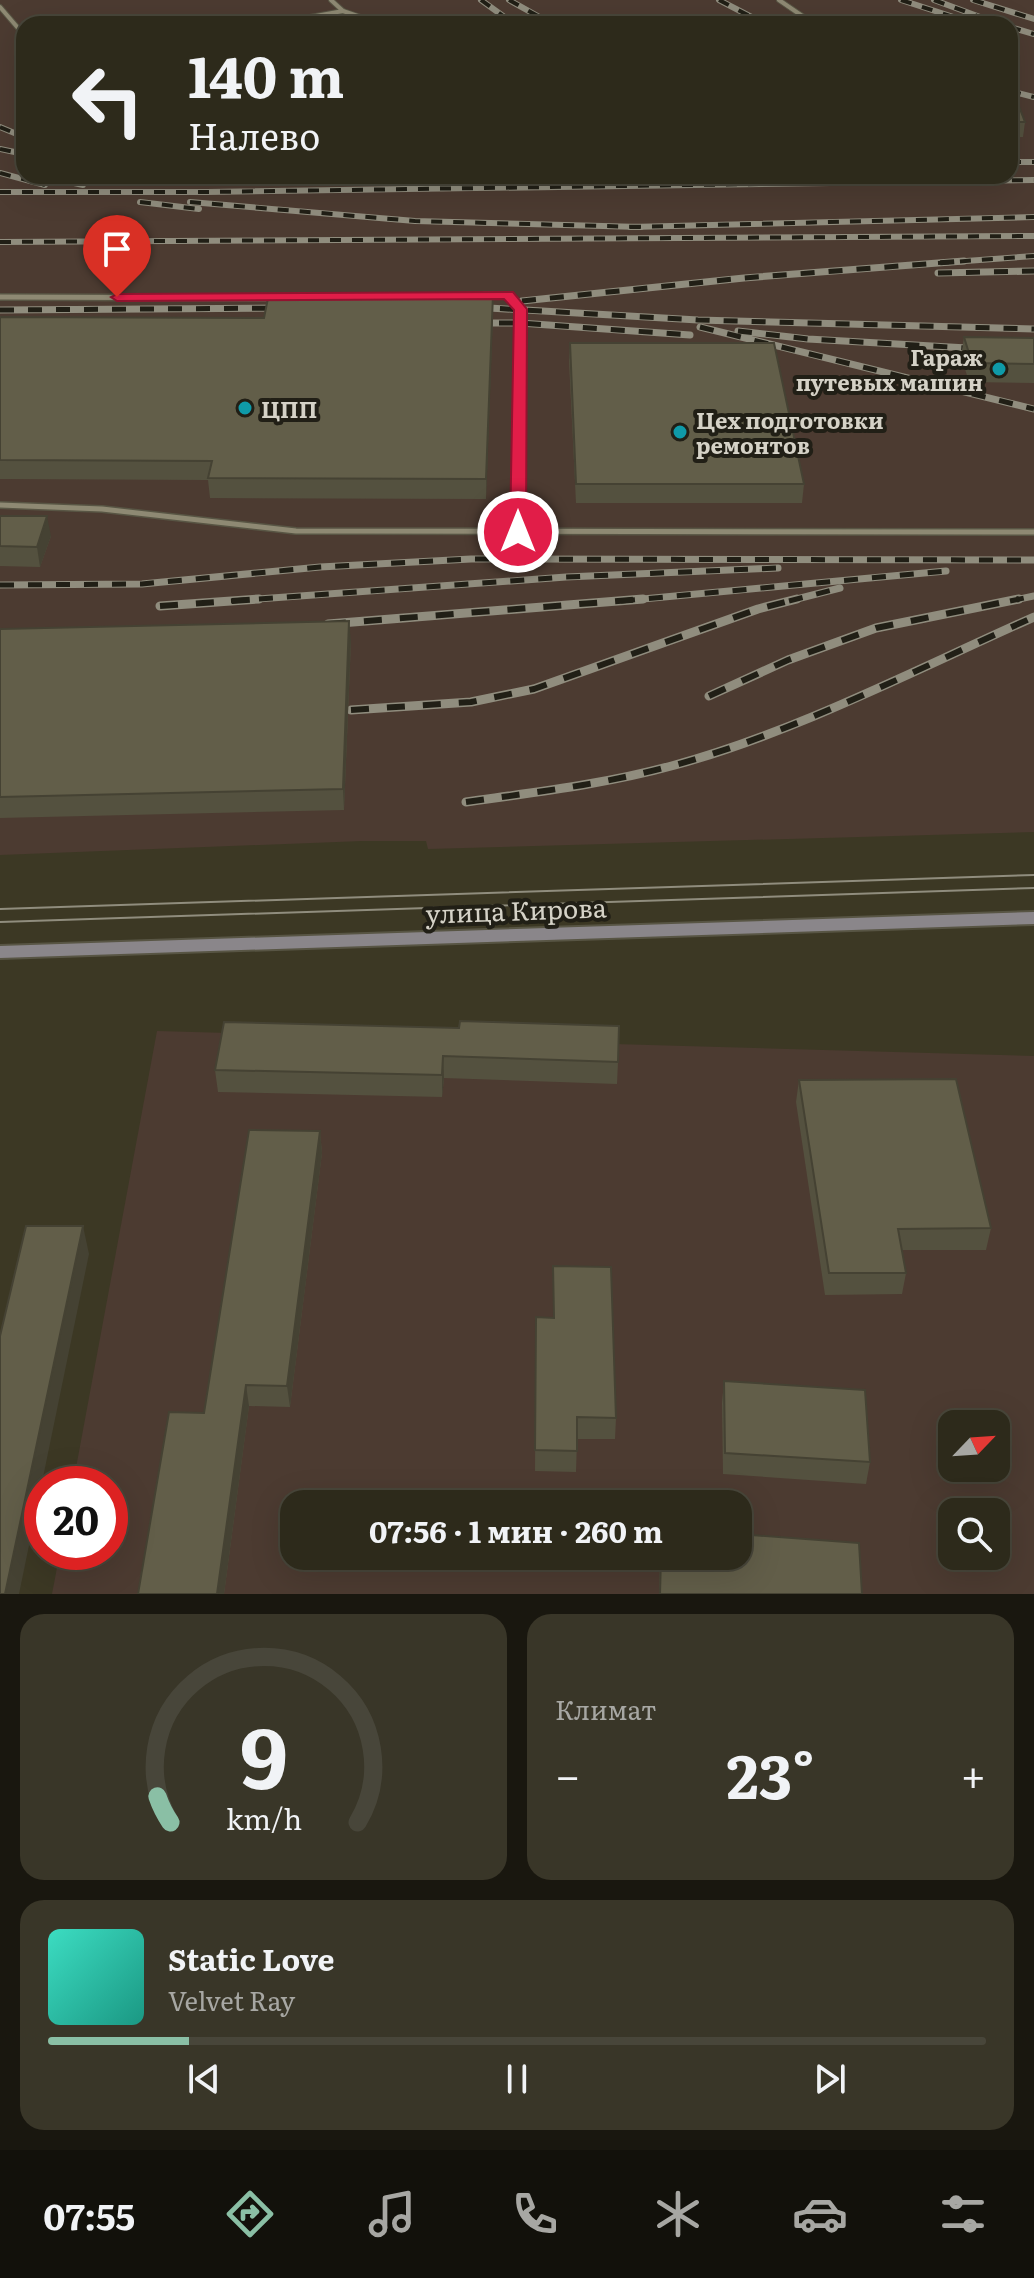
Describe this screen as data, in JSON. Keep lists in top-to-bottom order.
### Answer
{
  "streets": {
    "main road": ["улица Кирова"]
  },
  "places": ["Гараж путевых машин", "ЦПП", "Цех подготовки ремонтов"],
  "north": "top right",
  "page": {
    "turn": ["140 m", "Налево"],
    "limit": "20",
    "trip": "07:56 · 1 мин · 260 m",
    "tile": "Климат",
    "heat": ["−", "23°", "+"],
    "song": ["Static Love", "Velvet Ray"],
    "tabs": "07:55",
    "gauge": ["9", "km/h"]
  }
}
